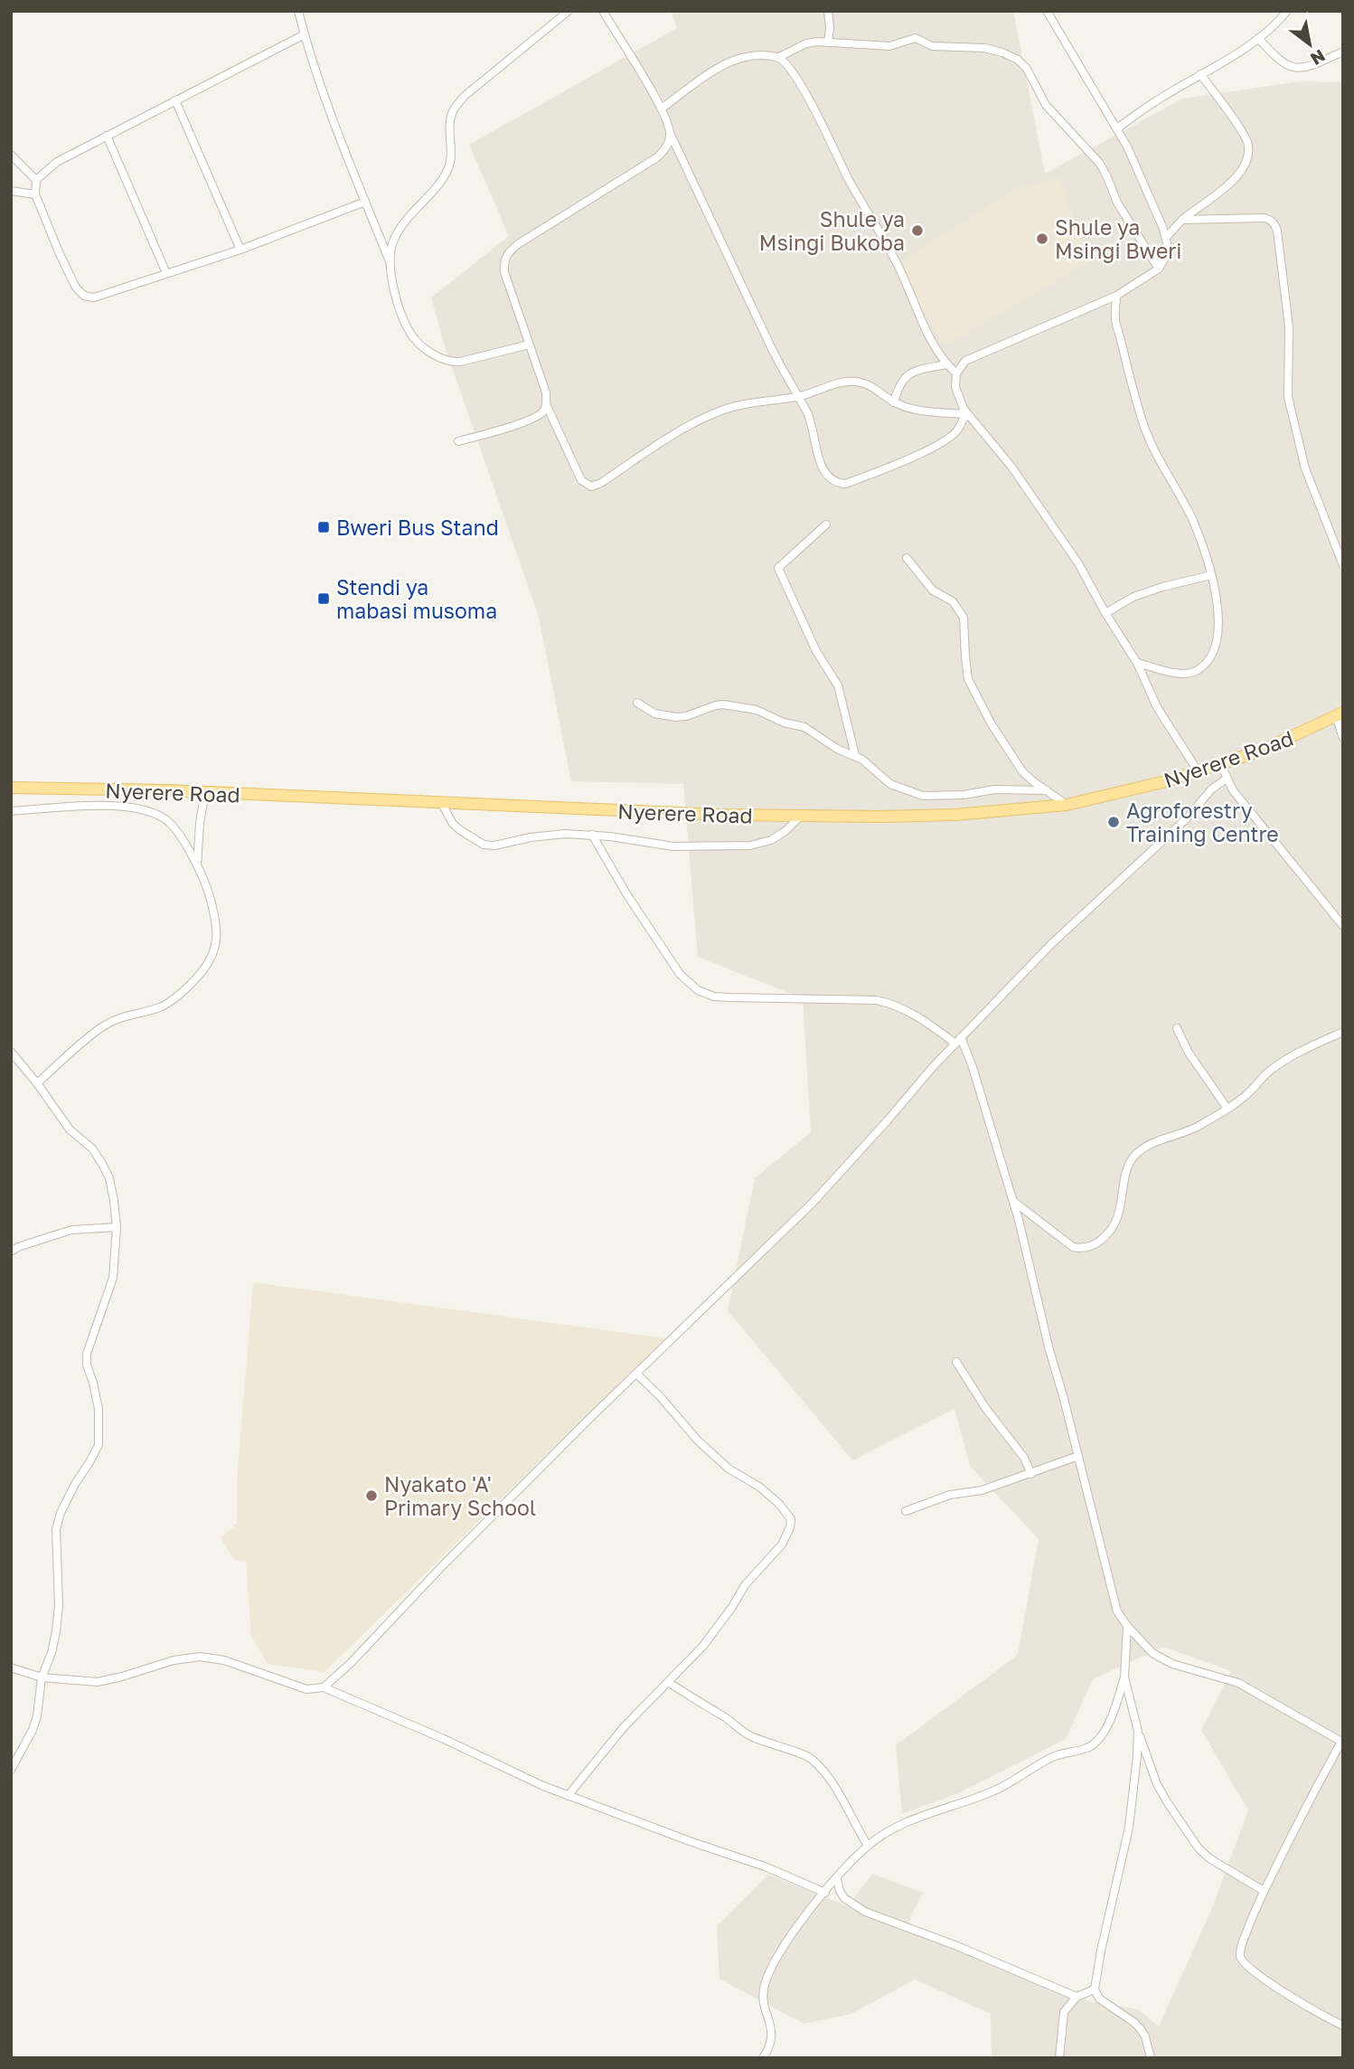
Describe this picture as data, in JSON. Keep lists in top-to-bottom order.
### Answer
{
  "streets": {
    "main road": ["Nyerere Road"]
  },
  "places": {
    "other": [
      "Shule ya Msingi Bukoba",
      "Shule ya Msingi Bweri",
      "Agroforestry Training Centre",
      "Nyakato 'A' Primary School"
    ],
    "transit": ["Bweri Bus Stand", "Stendi ya mabasi musoma"]
  },
  "north": "bottom right"
}
